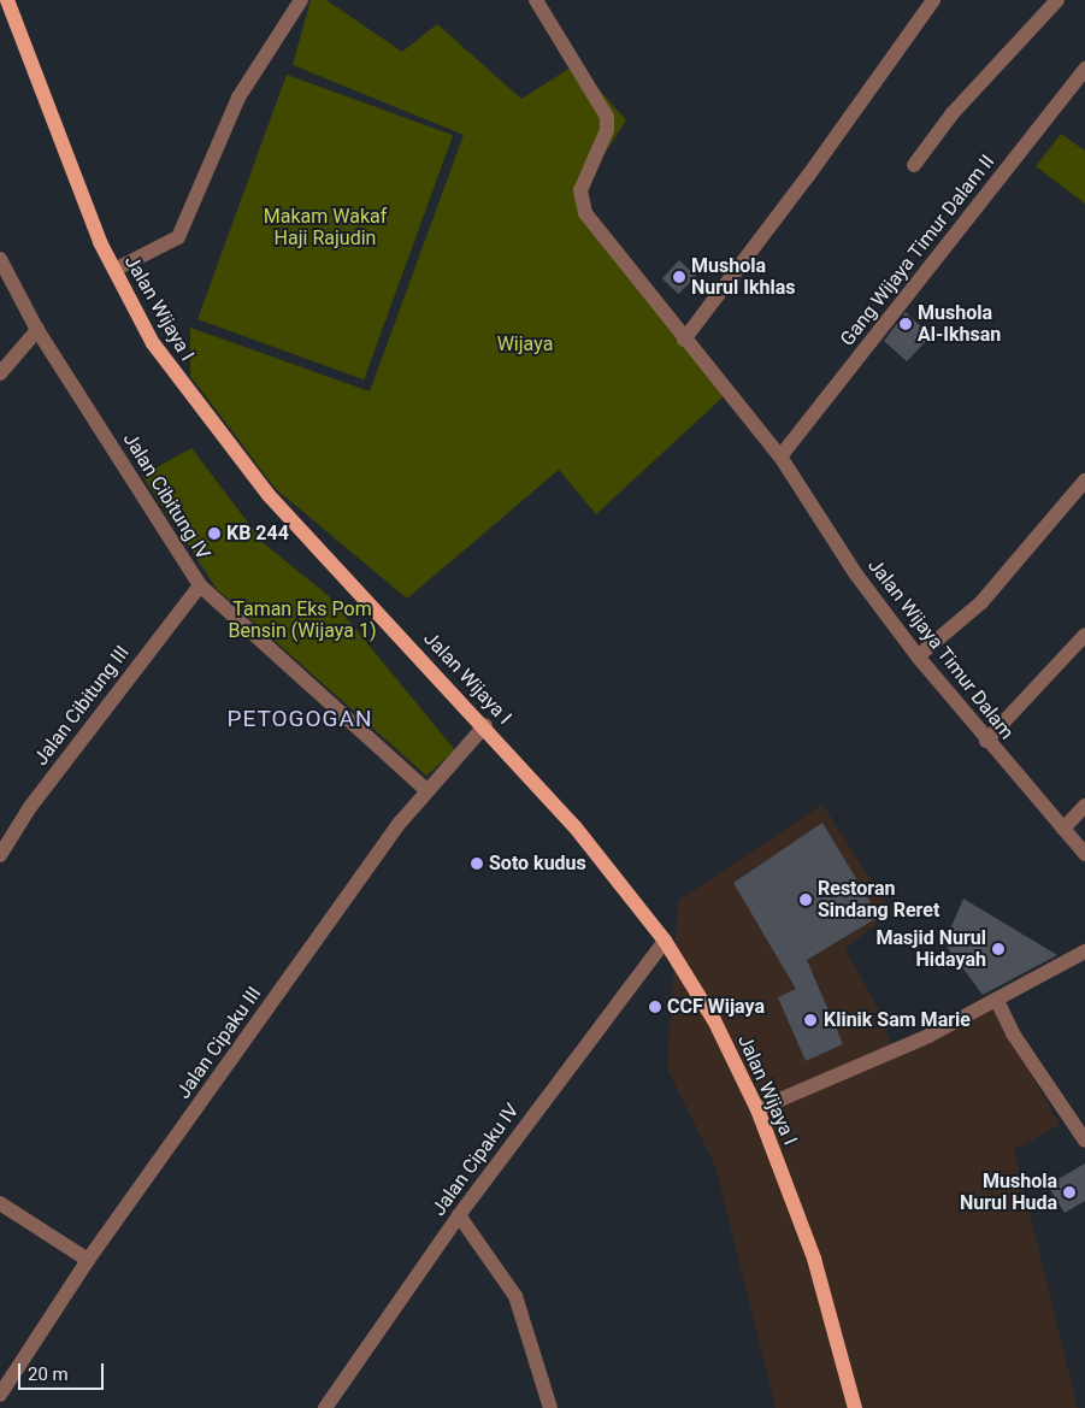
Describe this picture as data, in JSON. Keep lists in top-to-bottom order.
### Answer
{
  "streets": {
    "main road": ["Jalan Wijaya I"],
    "street": [
      "Gang Wijaya Timur Dalam II",
      "Jalan Cibitung IV",
      "Jalan Wijaya Timur Dalam",
      "Jalan Cibitung III",
      "Jalan Cipaku III",
      "Jalan Cipaku IV"
    ]
  },
  "crossings": [
    ["Gang Wijaya Timur Dalam II", "Jalan Wijaya Timur Dalam"],
    ["Jalan Wijaya I", "Jalan Cipaku III"],
    ["Jalan Wijaya I", "Jalan Cipaku IV"],
    ["Jalan Cibitung IV", "Jalan Cibitung III"],
    ["Jalan Cibitung IV", "Jalan Cipaku III"]
  ],
  "districts": ["PETOGOGAN"],
  "parks": ["Makam Wakaf Haji Rajudin", "Wijaya", "Taman Eks Pom Bensin (Wijaya 1)"],
  "places": [
    "Mushola Nurul Ikhlas",
    "Mushola Al-Ikhsan",
    "KB 244",
    "Soto kudus",
    "Restoran Sindang Reret",
    "Masjid Nurul Hidayah",
    "CCF Wijaya",
    "Klinik Sam Marie",
    "Mushola Nurul Huda"
  ],
  "scale_bar": "20 m"
}
